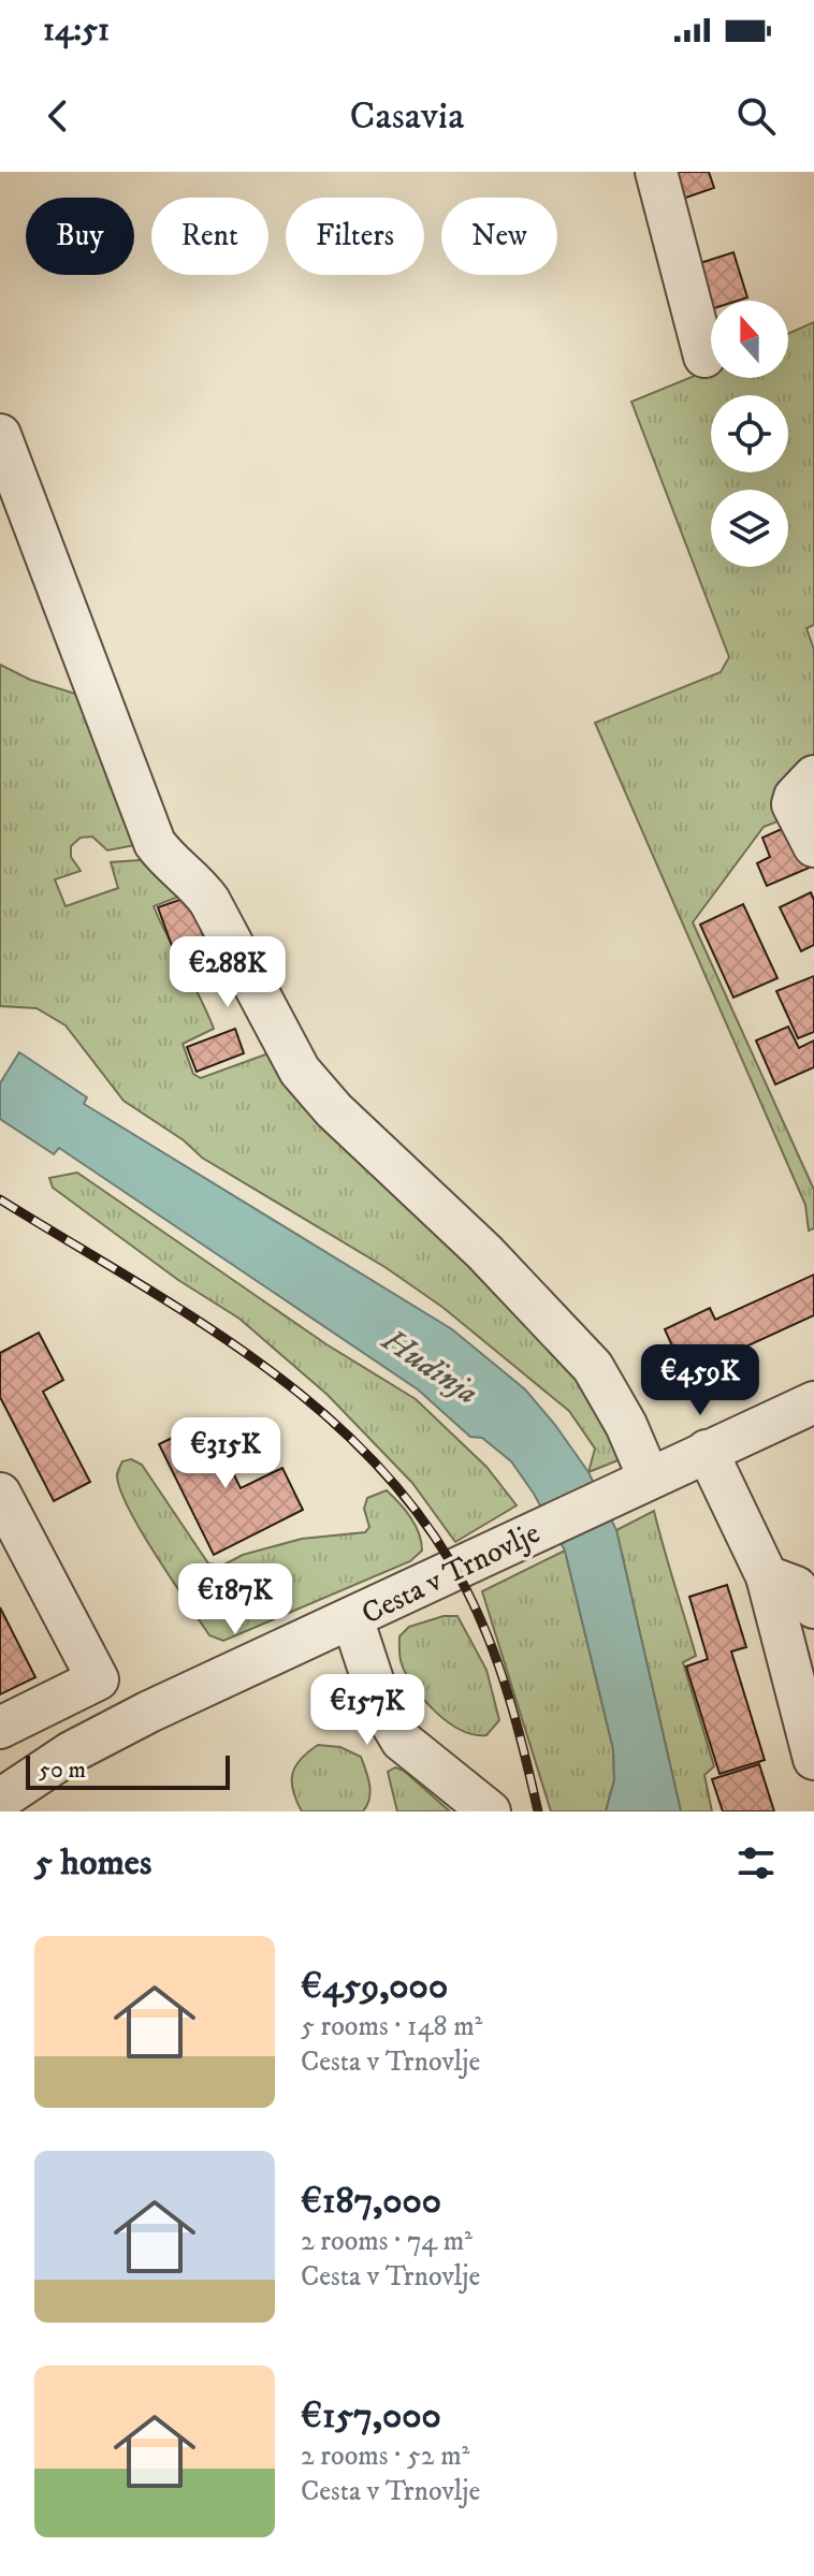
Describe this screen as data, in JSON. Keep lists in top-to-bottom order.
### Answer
{
  "streets": {
    "street": ["Cesta v Trnovlje"]
  },
  "water": ["Hudinja"],
  "scale_bar": "50 m",
  "north": "top",
  "page": {
    "status": "14:51",
    "header": "Casavia",
    "chip": [
      "Buy",
      "Rent",
      "Filters",
      "New"
    ],
    "price": [
      "€288K",
      "€459K",
      "€315K",
      "€187K",
      "€157K"
    ],
    "scale": "50 m",
    "heading": "5 homes",
    "list": [
      {
        "name": "€459,000",
        "note": "5 rooms · 148 m² · Cesta v Trnovlje"
      },
      {
        "name": "€187,000",
        "note": "2 rooms · 74 m² · Cesta v Trnovlje"
      },
      {
        "name": "€157,000",
        "note": "2 rooms · 52 m² · Cesta v Trnovlje"
      }
    ]
  }
}
